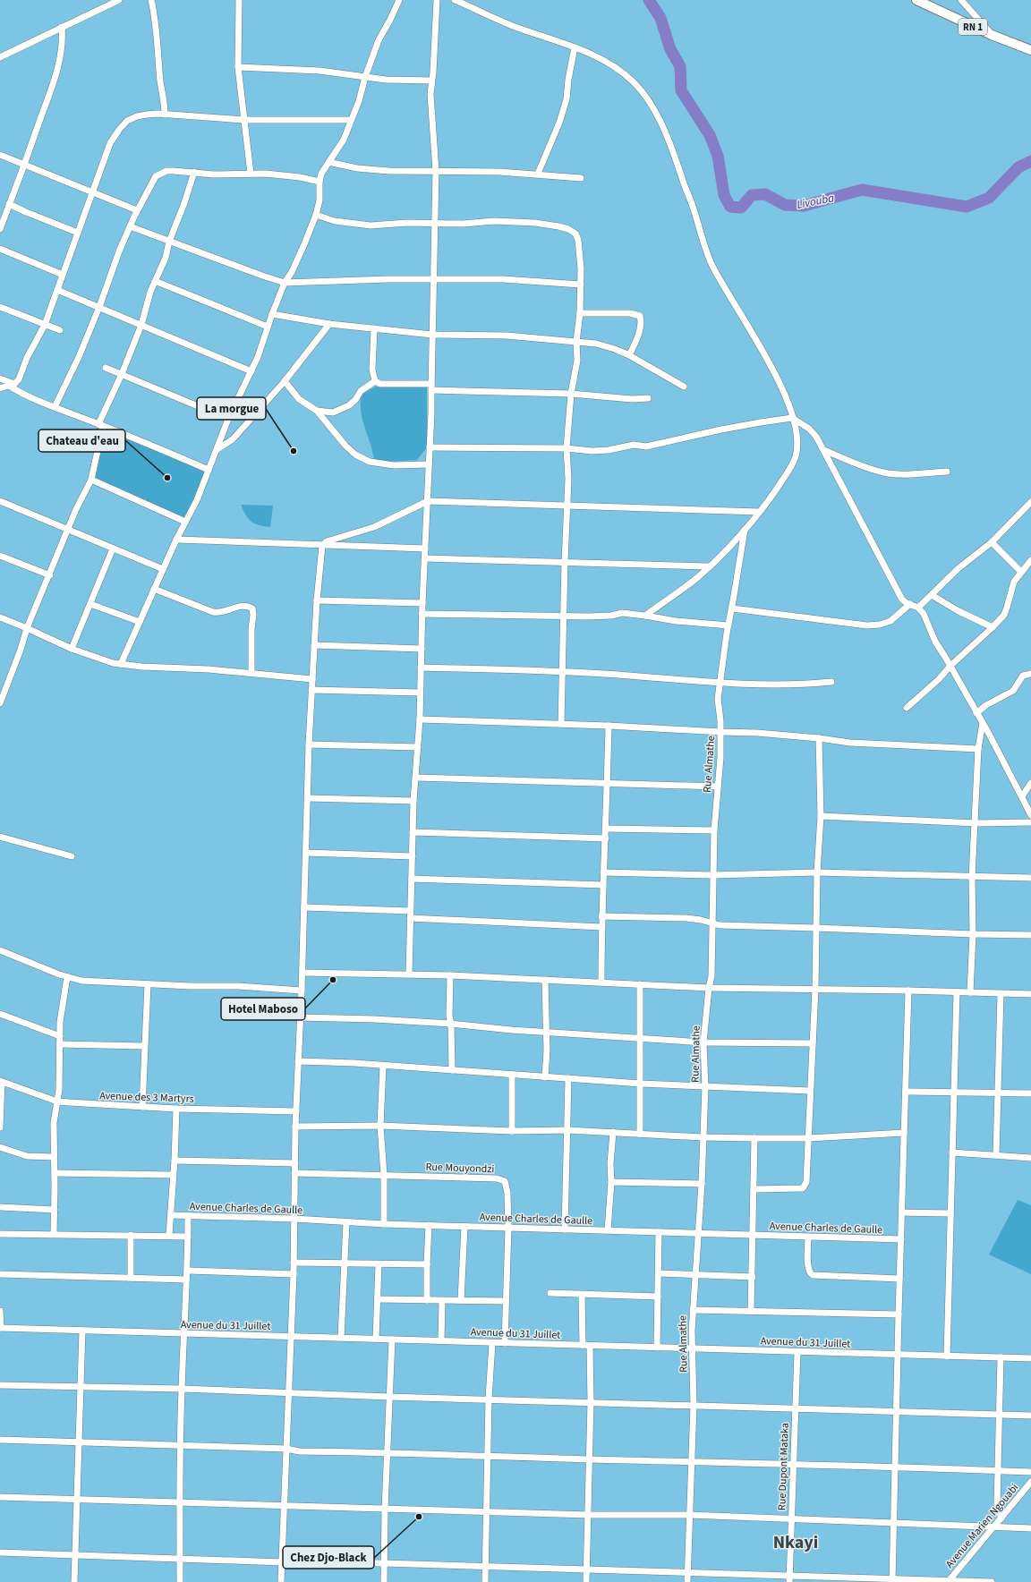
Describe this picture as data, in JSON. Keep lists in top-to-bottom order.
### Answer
{
  "streets": {
    "highway": ["RN 1"],
    "street": [
      "Rue Almathe",
      "Avenue des 3 Martyrs",
      "Rue Mouyondzi",
      "Avenue Charles de Gaulle",
      "Avenue du 31 Juillet",
      "Rue Dupont Mataka",
      "Avenue Marien Ngouabi"
    ]
  },
  "crossings": [
    ["Rue Almathe", "Avenue Charles de Gaulle"],
    ["Rue Almathe", "Avenue du 31 Juillet"],
    ["Rue Mouyondzi", "Avenue Charles de Gaulle"],
    ["Rue Mouyondzi", "Avenue du 31 Juillet"],
    ["Avenue du 31 Juillet", "Rue Dupont Mataka"]
  ],
  "districts": ["Nkayi"],
  "water": ["Livouba"],
  "places": [
    "La morgue",
    "Chateau d'eau",
    "Hotel Maboso",
    "Chez Djo-Black"
  ]
}
